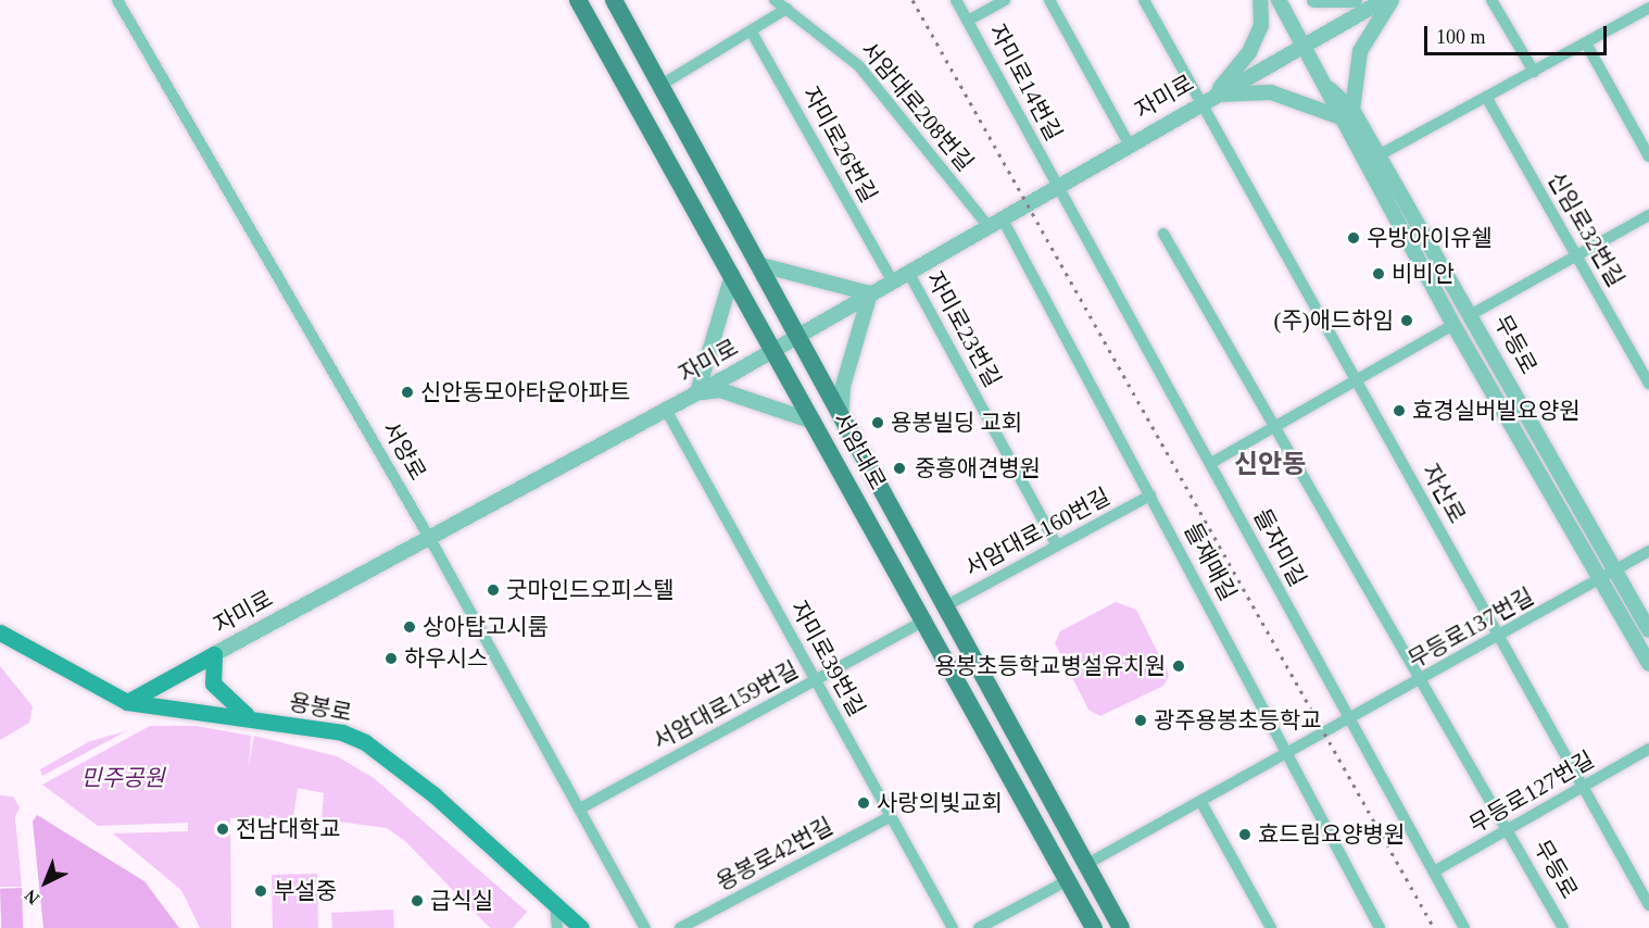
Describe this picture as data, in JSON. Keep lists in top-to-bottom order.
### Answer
{
  "streets": {
    "main road": ["자미로", "서암대로", "용봉로"],
    "street": [
      "자미로14번길",
      "서암대로208번길",
      "자미로26번길",
      "신임로32번길",
      "자미로23번길",
      "무등로",
      "서양로",
      "자산로",
      "서암대로160번길",
      "들자미길",
      "들재매길",
      "무등로137번길",
      "자미로39번길",
      "서암대로159번길",
      "무등로127번길",
      "용봉로42번길"
    ]
  },
  "crossings": [
    ["자미로14번길", "자미로"],
    ["자미로14번길", "들자미길"],
    ["자미로", "서암대로208번길"],
    ["자미로", "자미로26번길"],
    ["자미로", "자미로23번길"],
    ["자미로", "무등로"],
    ["자미로", "서양로"],
    ["자미로", "서암대로"],
    ["자미로", "자산로"],
    ["자미로", "들자미길"],
    ["자미로", "들재매길"],
    ["자미로", "자미로39번길"],
    ["자미로", "용봉로"],
    ["서암대로208번길", "들재매길"],
    ["자미로23번길", "서암대로160번길"],
    ["무등로", "무등로137번길"],
    ["무등로", "무등로127번길"],
    ["서양로", "서암대로159번길"],
    ["서암대로", "서암대로160번길"],
    ["서암대로", "무등로137번길"],
    ["서암대로", "서암대로159번길"],
    ["자산로", "무등로137번길"],
    ["자산로", "무등로127번길"],
    ["서암대로160번길", "들재매길"],
    ["들자미길", "무등로137번길"],
    ["들자미길", "무등로127번길"],
    ["들재매길", "무등로137번길"],
    ["자미로39번길", "서암대로159번길"],
    ["자미로39번길", "용봉로42번길"]
  ],
  "districts": ["신안동"],
  "parks": ["민주공원"],
  "places": [
    "우방아이유쉘",
    "비비안",
    "(주)애드하임",
    "신안동모아타운아파트",
    "효경실버빌요양원",
    "용봉빌딩 교회",
    "중흥애견병원",
    "굿마인드오피스텔",
    "상아탑고시룸",
    "하우시스",
    "용봉초등학교병설유치원",
    "광주용봉초등학교",
    "사랑의빛교회",
    "전남대학교",
    "효드림요양병원",
    "부설중",
    "급식실"
  ],
  "scale_bar": "100 m",
  "north": "bottom left"
}
